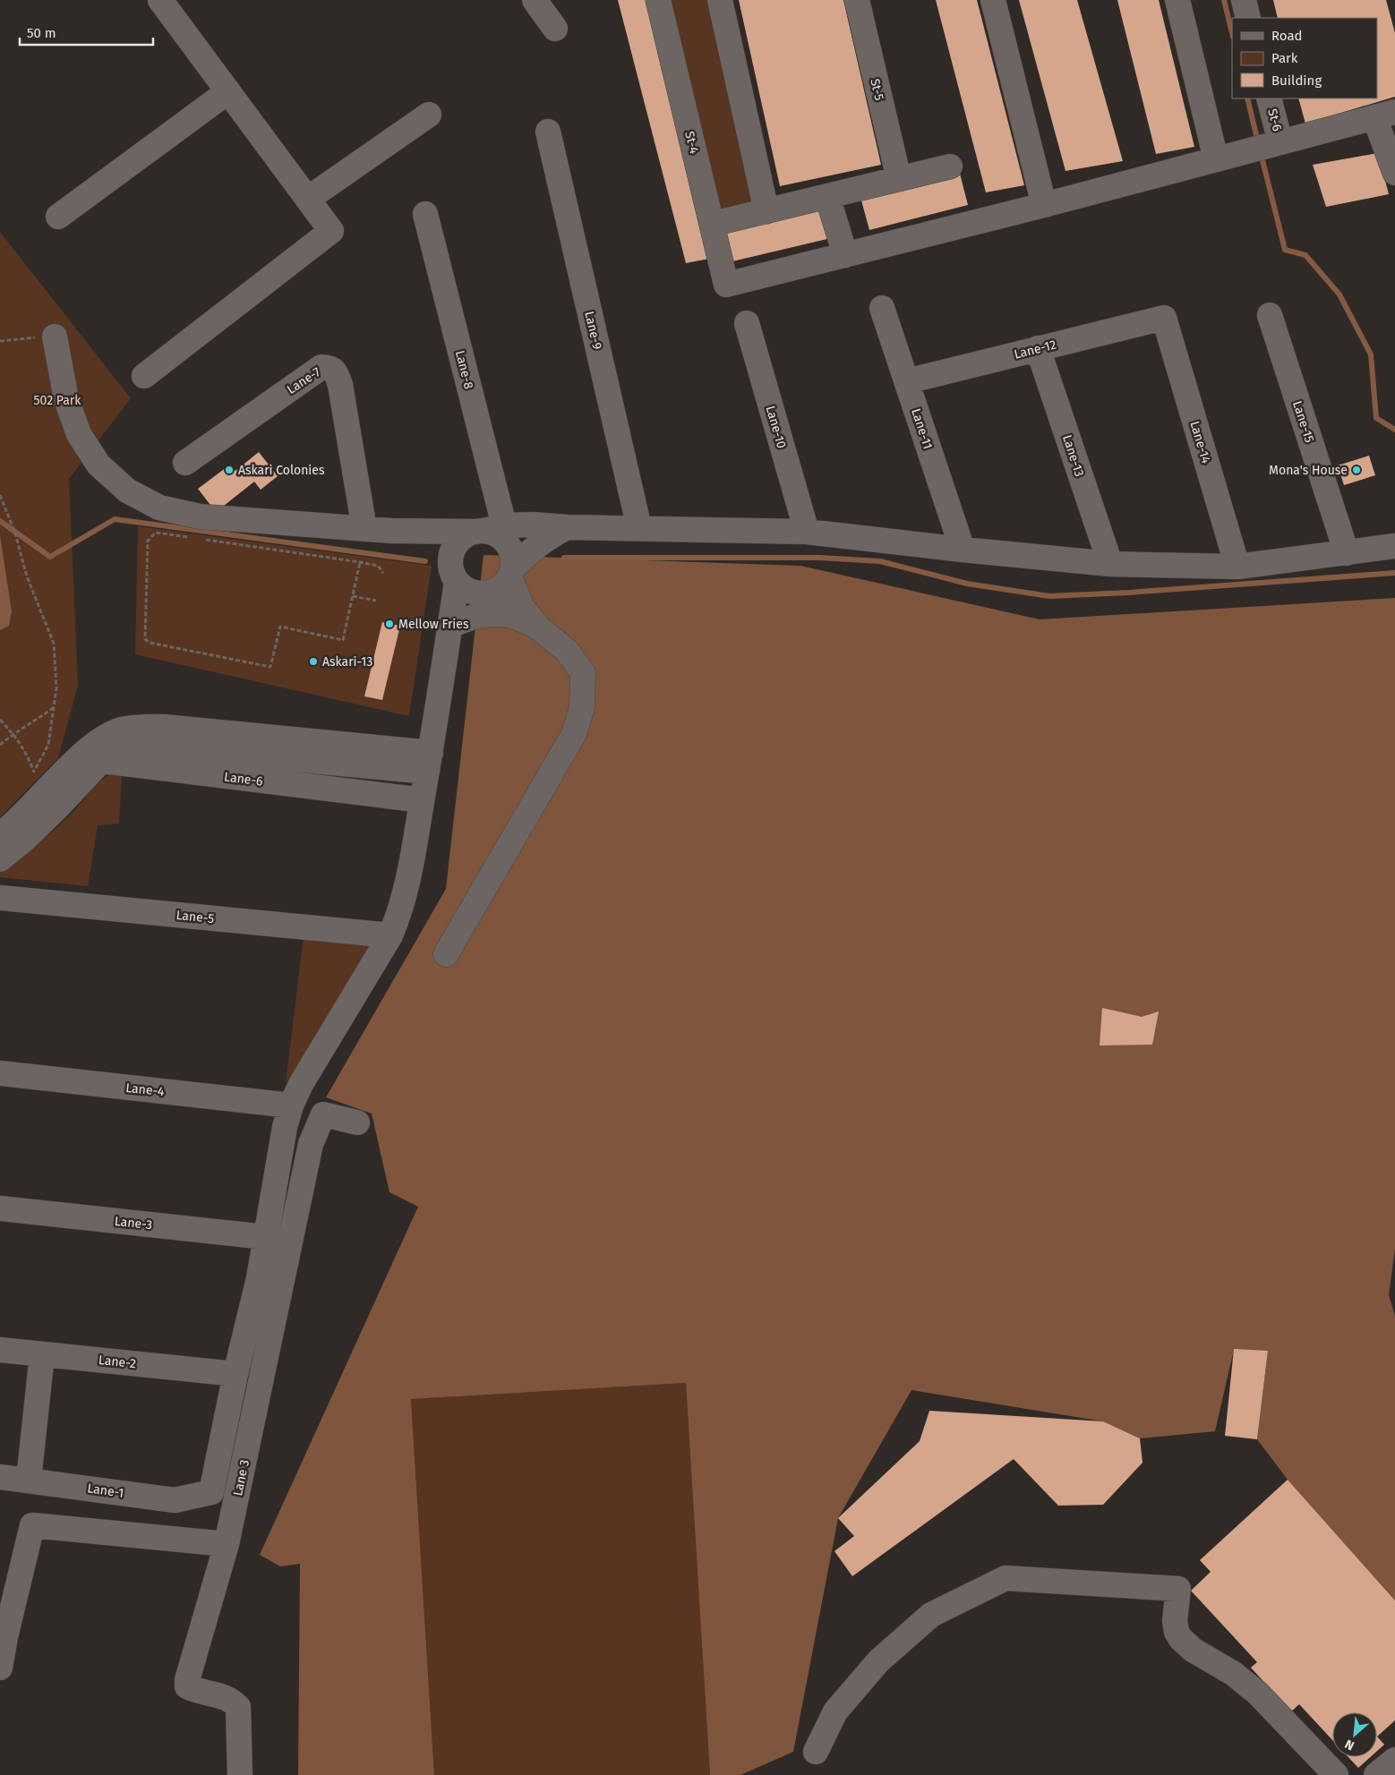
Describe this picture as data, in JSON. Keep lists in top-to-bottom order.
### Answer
{
  "streets": {
    "street": [
      "St-5",
      "St-6",
      "St-4",
      "Lane-9",
      "Lane-12",
      "Lane-8",
      "Lane-7",
      "Lane-15",
      "Lane-10",
      "Lane-11",
      "Lane-14",
      "Lane-13",
      "Lane-6",
      "Lane-5",
      "Lane-4",
      "Lane-3",
      "Lane-2",
      "Lane 3",
      "Lane-1"
    ]
  },
  "crossings": [
    ["Lane-12", "Lane-11"],
    ["Lane-12", "Lane-14"],
    ["Lane-12", "Lane-13"],
    ["Lane-2", "Lane-1"]
  ],
  "parks": ["502 Park"],
  "places": [
    "Askari Colonies",
    "Mona's House",
    "Mellow Fries",
    "Askari-13"
  ],
  "legend": ["Road", "Park", "Building"],
  "scale_bar": "50 m",
  "north": "bottom left"
}
